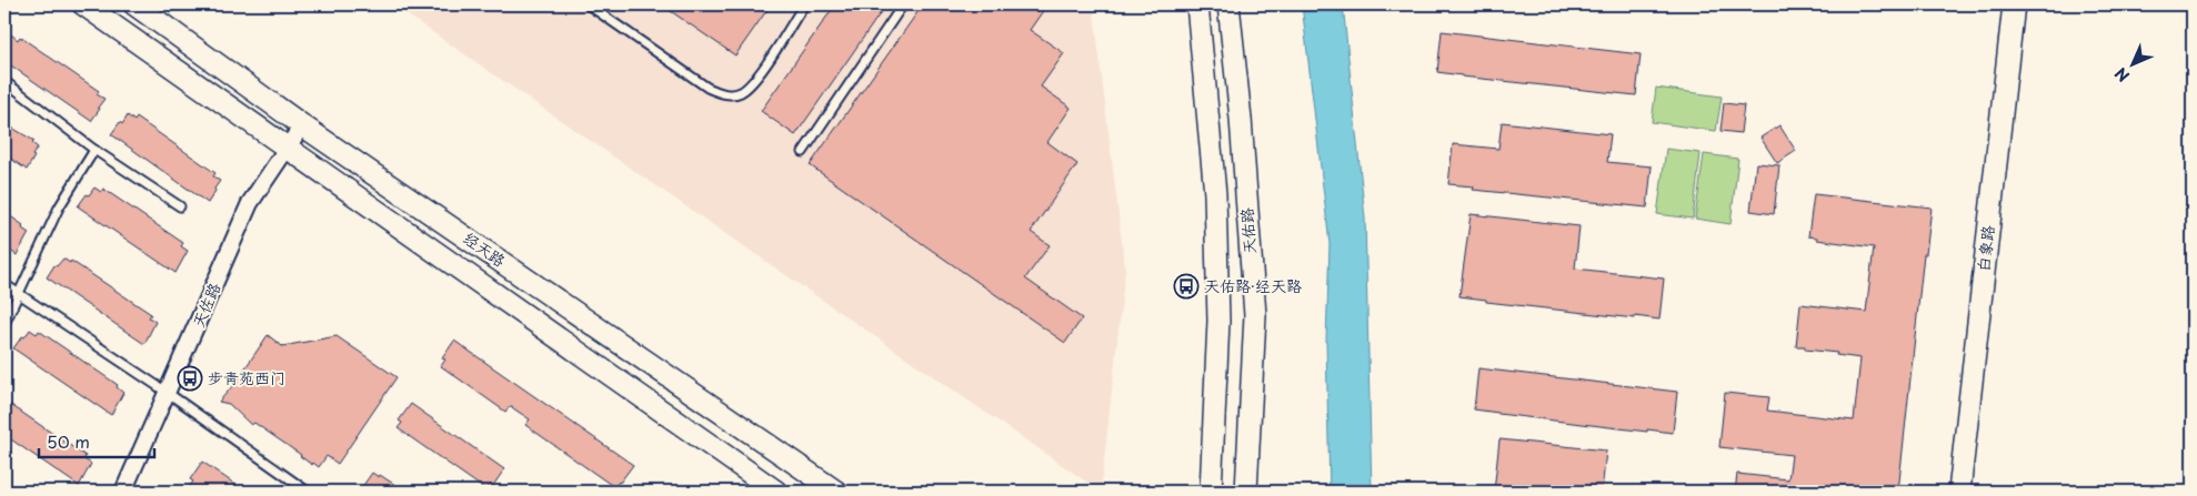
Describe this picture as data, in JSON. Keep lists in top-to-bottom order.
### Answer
{
  "streets": {
    "main road": ["天佑路", "白象路", "经天路"],
    "street": ["天佐路"]
  },
  "crossings": [
    ["经天路", "天佐路"]
  ],
  "places": {
    "bus stop": ["天佑路·经天路", "步青苑西门"]
  },
  "scale_bar": "50 m",
  "north": "bottom left"
}
